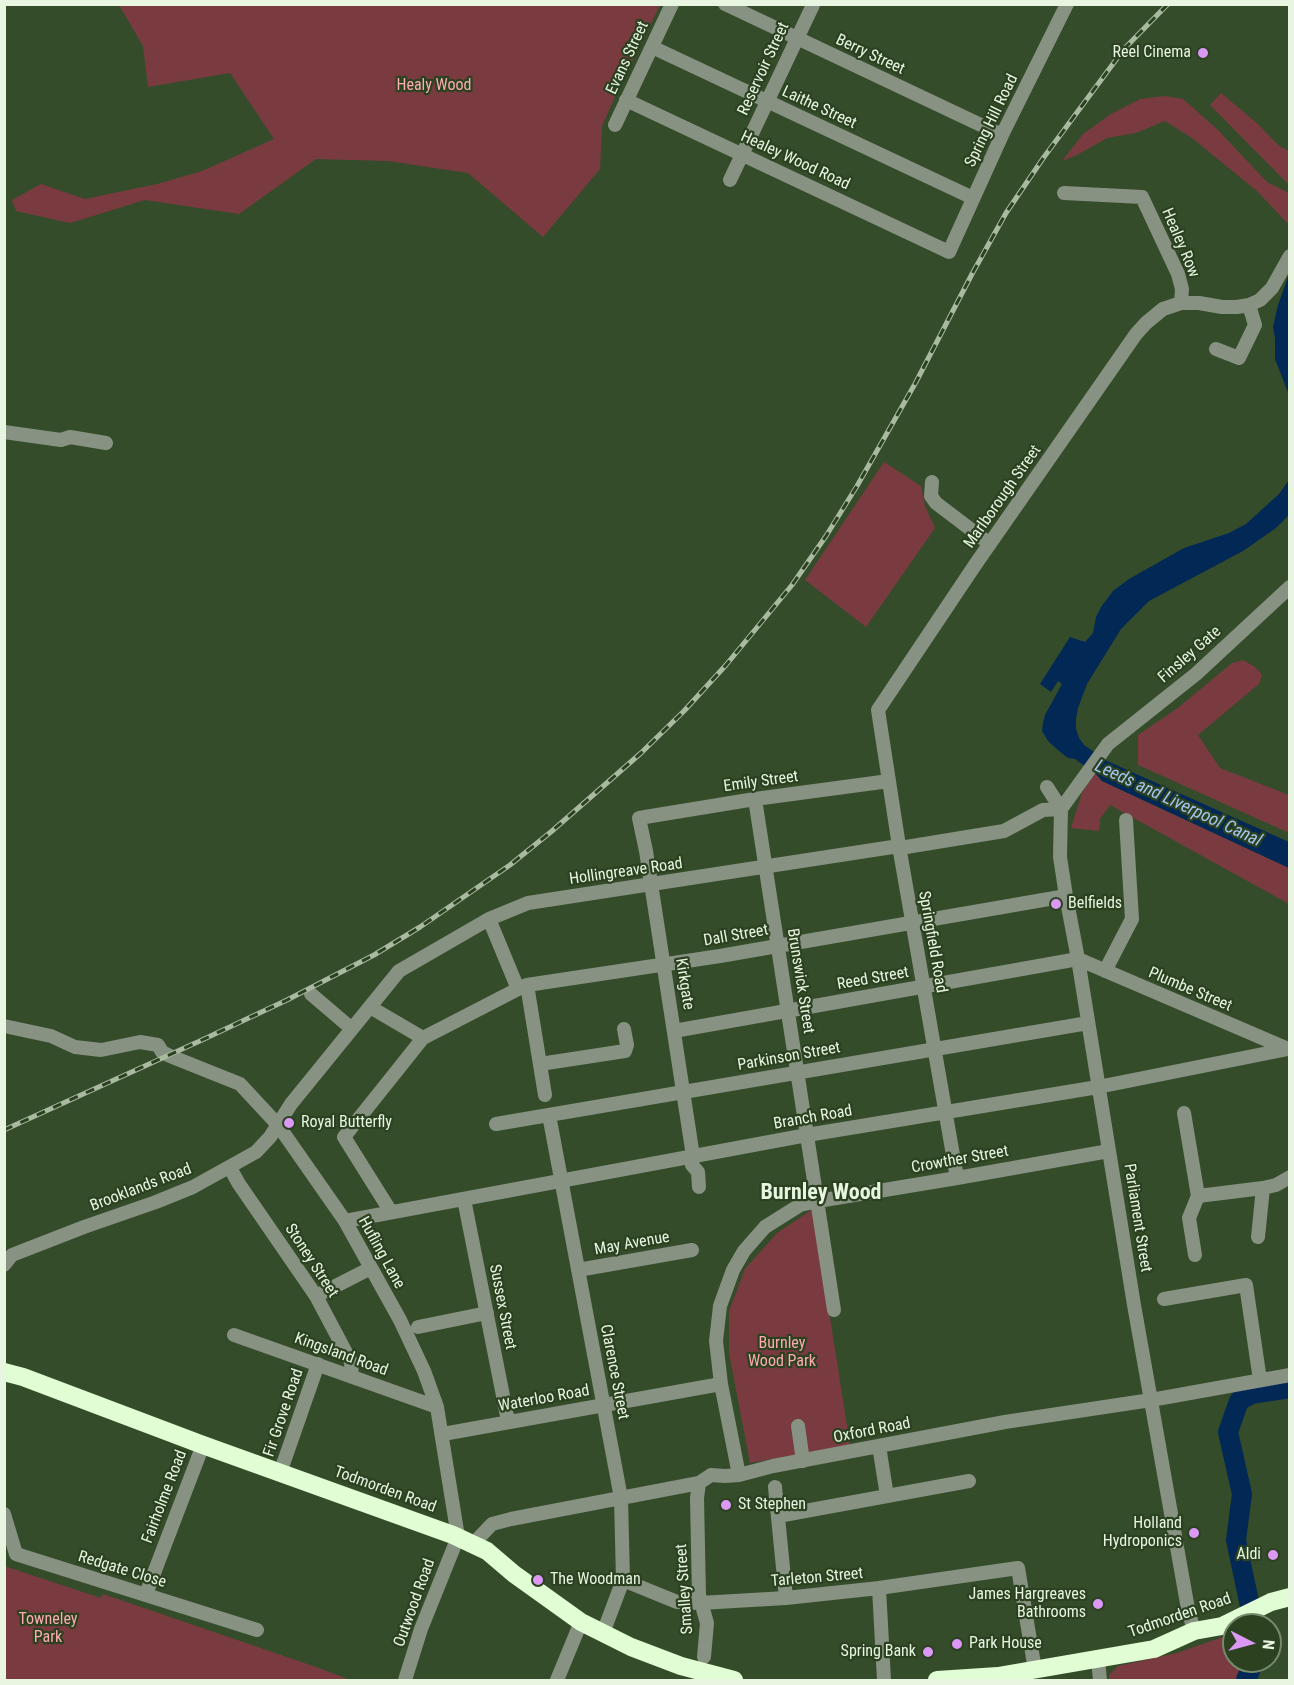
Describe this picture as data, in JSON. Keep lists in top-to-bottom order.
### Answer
{
  "streets": {
    "highway": ["Todmorden Road"],
    "street": [
      "Berry Street",
      "Evans Street",
      "Reservoir Street",
      "Laithe Street",
      "Spring Hill Road",
      "Healey Wood Road",
      "Healey Row",
      "Marlborough Street",
      "Finsley Gate",
      "Emily Street",
      "Hollingreave Road",
      "Dall Street",
      "Springfield Road",
      "Reed Street",
      "Brunswick Street",
      "Kirkgate",
      "Plumbe Street",
      "Parkinson Street",
      "Branch Road",
      "Crowther Street",
      "Brooklands Road",
      "Parliament Street",
      "May Avenue",
      "Hufling Lane",
      "Stoney Street",
      "Sussex Street",
      "Kingsland Road",
      "Clarence Street",
      "Waterloo Road",
      "Fir Grove Road",
      "Oxford Road",
      "Fairholme Road",
      "Redgate Close",
      "Tarleton Street",
      "Smalley Street",
      "Outwood Road"
    ]
  },
  "crossings": [
    ["Berry Street", "Reservoir Street"],
    ["Berry Street", "Spring Hill Road"],
    ["Evans Street", "Laithe Street"],
    ["Evans Street", "Healey Wood Road"],
    ["Reservoir Street", "Laithe Street"],
    ["Reservoir Street", "Healey Wood Road"],
    ["Laithe Street", "Spring Hill Road"],
    ["Spring Hill Road", "Healey Wood Road"],
    ["Healey Row", "Marlborough Street"],
    ["Marlborough Street", "Springfield Road"],
    ["Finsley Gate", "Hollingreave Road"],
    ["Finsley Gate", "Parliament Street"],
    ["Emily Street", "Springfield Road"],
    ["Emily Street", "Brunswick Street"],
    ["Emily Street", "Kirkgate"],
    ["Hollingreave Road", "Springfield Road"],
    ["Hollingreave Road", "Brunswick Street"],
    ["Hollingreave Road", "Kirkgate"],
    ["Hollingreave Road", "Brooklands Road"],
    ["Hollingreave Road", "Parliament Street"],
    ["Hollingreave Road", "Hufling Lane"],
    ["Dall Street", "Springfield Road"],
    ["Dall Street", "Brunswick Street"],
    ["Dall Street", "Kirkgate"],
    ["Dall Street", "Parliament Street"],
    ["Springfield Road", "Reed Street"],
    ["Springfield Road", "Parkinson Street"],
    ["Springfield Road", "Branch Road"],
    ["Springfield Road", "Crowther Street"],
    ["Reed Street", "Brunswick Street"],
    ["Reed Street", "Kirkgate"],
    ["Reed Street", "Plumbe Street"],
    ["Reed Street", "Parliament Street"],
    ["Brunswick Street", "Parkinson Street"],
    ["Brunswick Street", "Branch Road"],
    ["Brunswick Street", "Crowther Street"],
    ["Kirkgate", "Parkinson Street"],
    ["Kirkgate", "Branch Road"],
    ["Plumbe Street", "Branch Road"],
    ["Plumbe Street", "Parliament Street"],
    ["Parkinson Street", "Parliament Street"],
    ["Parkinson Street", "Clarence Street"],
    ["Branch Road", "Parliament Street"],
    ["Branch Road", "Hufling Lane"],
    ["Branch Road", "Sussex Street"],
    ["Branch Road", "Clarence Street"],
    ["Crowther Street", "Parliament Street"],
    ["Crowther Street", "Waterloo Road"],
    ["Crowther Street", "Oxford Road"],
    ["Brooklands Road", "Hufling Lane"],
    ["Brooklands Road", "Stoney Street"],
    ["Parliament Street", "Oxford Road"],
    ["Parliament Street", "Todmorden Road"],
    ["May Avenue", "Clarence Street"],
    ["Hufling Lane", "Kingsland Road"],
    ["Hufling Lane", "Waterloo Road"],
    ["Hufling Lane", "Oxford Road"],
    ["Hufling Lane", "Todmorden Road"],
    ["Hufling Lane", "Outwood Road"],
    ["Stoney Street", "Kingsland Road"],
    ["Sussex Street", "Waterloo Road"],
    ["Kingsland Road", "Fir Grove Road"],
    ["Clarence Street", "Waterloo Road"],
    ["Clarence Street", "Oxford Road"],
    ["Clarence Street", "Todmorden Road"],
    ["Clarence Street", "Tarleton Street"],
    ["Fir Grove Road", "Todmorden Road"],
    ["Oxford Road", "Todmorden Road"],
    ["Oxford Road", "Smalley Street"],
    ["Oxford Road", "Outwood Road"],
    ["Todmorden Road", "Fairholme Road"],
    ["Todmorden Road", "Tarleton Street"],
    ["Todmorden Road", "Smalley Street"],
    ["Todmorden Road", "Outwood Road"],
    ["Fairholme Road", "Redgate Close"],
    ["Tarleton Street", "Smalley Street"]
  ],
  "districts": ["Burnley Wood"],
  "water": ["Leeds and Liverpool Canal"],
  "parks": ["Healy Wood", "Burnley Wood Park", "Towneley Park"],
  "places": [
    "Reel Cinema",
    "Belfields",
    "Royal Butterfly",
    "St Stephen",
    "Holland Hydroponics",
    "Aldi",
    "The Woodman",
    "James Hargreaves Bathrooms",
    "Park House",
    "Spring Bank"
  ],
  "north": "right"
}
